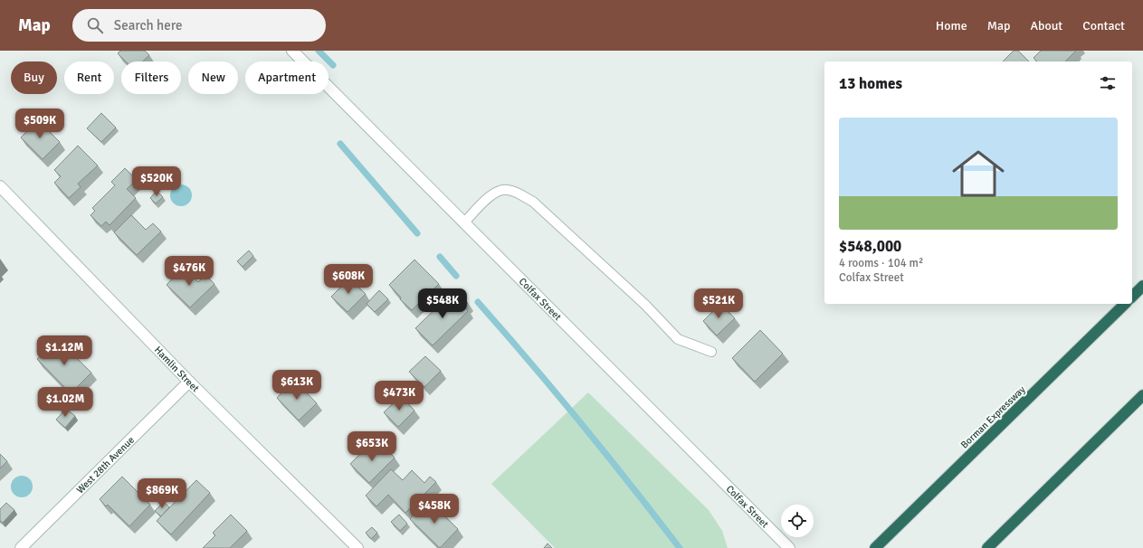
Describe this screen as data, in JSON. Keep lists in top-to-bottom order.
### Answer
{
  "streets": {
    "highway": ["Borman Expressway"],
    "street": ["Colfax Street", "Hamlin Street", "West 28th Avenue"]
  },
  "crossings": [
    ["Hamlin Street", "West 28th Avenue"]
  ],
  "page": {
    "header": "Map",
    "search": "Search here",
    "nav": [
      "Home",
      "Map",
      "About",
      "Contact"
    ],
    "chip": [
      "Buy",
      "Rent",
      "Filters",
      "New",
      "Apartment"
    ],
    "heading": "13 homes",
    "list": [
      {
        "name": "$548,000",
        "note": "4 rooms · 104 m² · Colfax Street"
      }
    ],
    "price": [
      "$509K",
      "$520K",
      "$476K",
      "$608K",
      "$548K",
      "$521K",
      "$1.12M",
      "$613K",
      "$473K",
      "$1.02M",
      "$653K",
      "$869K",
      "$458K"
    ]
  }
}
